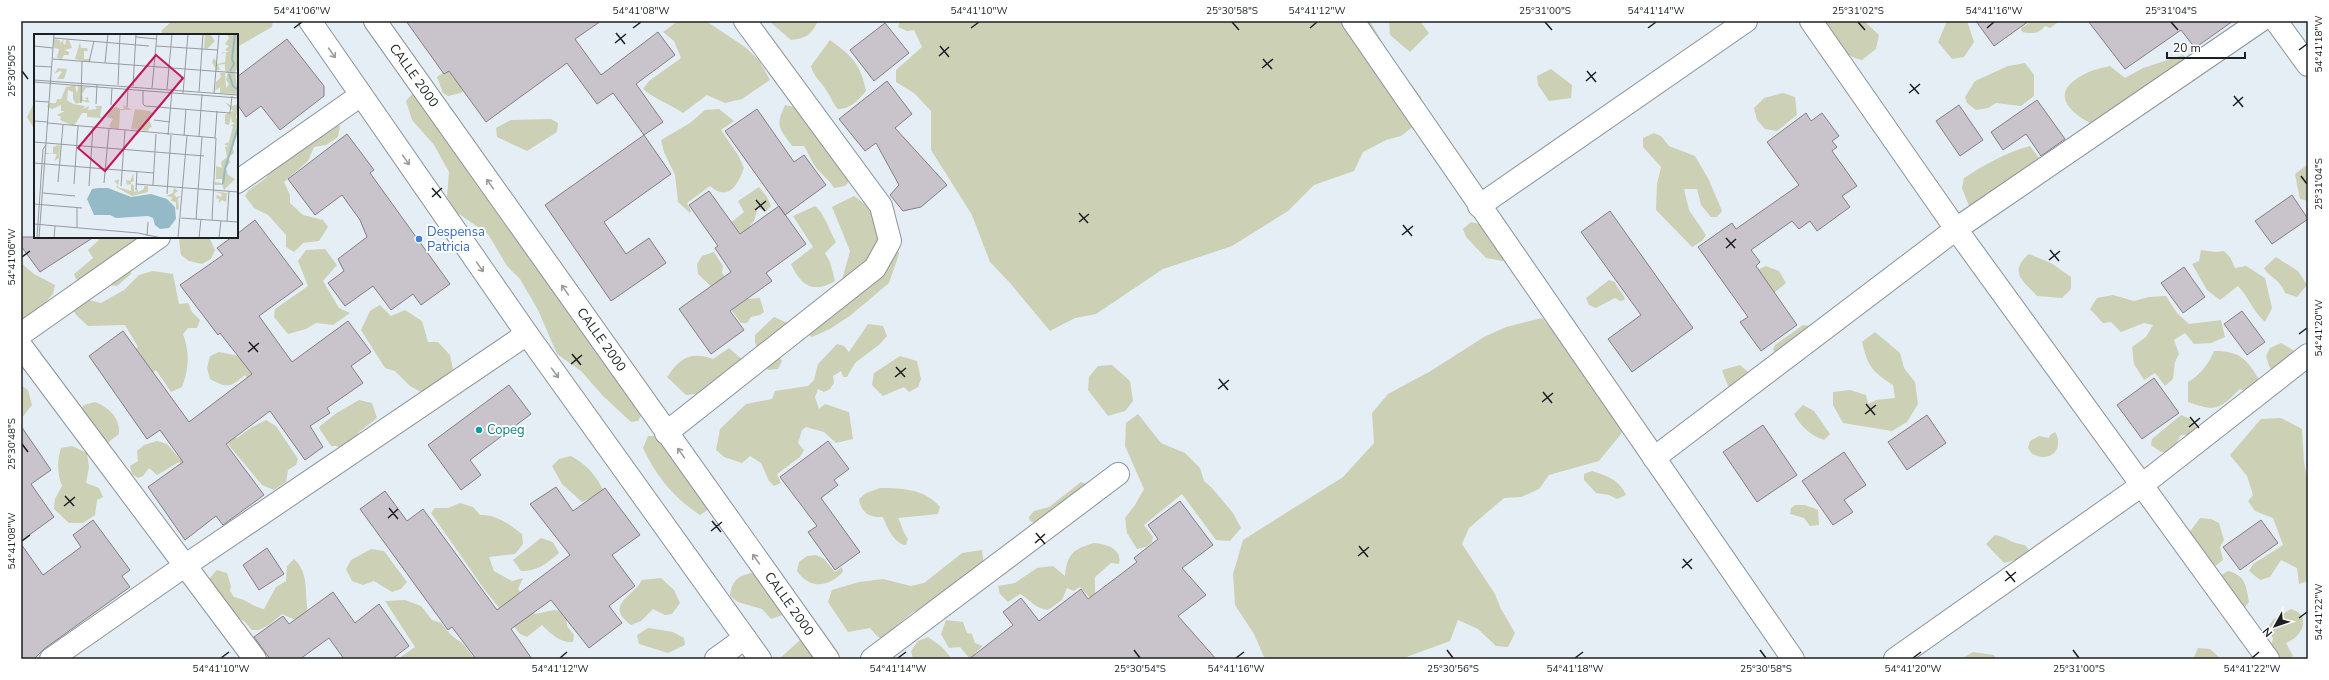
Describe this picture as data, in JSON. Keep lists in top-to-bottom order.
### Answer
{
  "streets": {
    "street": ["CALLE 2000"]
  },
  "places": ["Despensa Patricia", "Copeg"],
  "scale_bar": "20 m",
  "north": "bottom left",
  "coordinates": [
    "54°41'06\"W",
    "54°41'08\"W",
    "54°41'10\"W",
    "25°30'58\"S",
    "54°41'12\"W",
    "25°31'00\"S",
    "54°41'14\"W",
    "25°31'02\"S",
    "54°41'16\"W",
    "25°31'04\"S",
    "54°41'18\"W",
    "25°30'50\"S",
    "54°41'20\"W",
    "25°30'48\"S",
    "54°41'22\"W",
    "25°30'54\"S",
    "25°30'56\"S"
  ]
}
